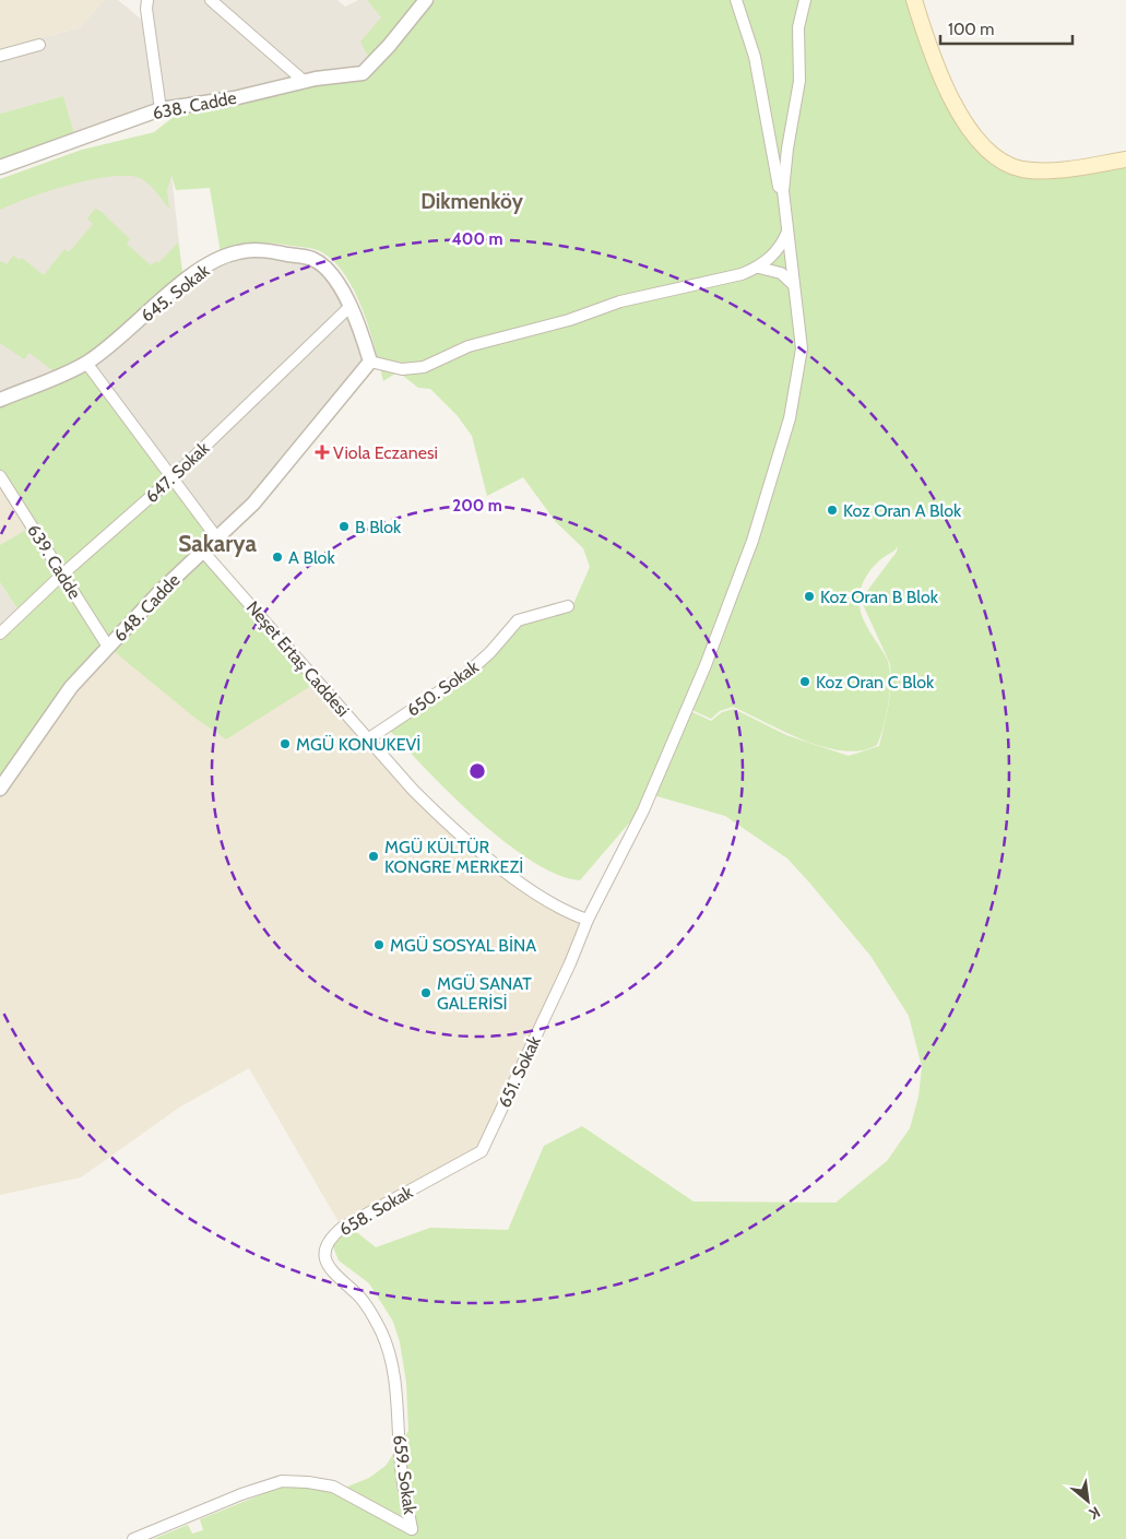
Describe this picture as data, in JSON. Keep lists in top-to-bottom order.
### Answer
{
  "streets": {
    "street": [
      "638. Cadde",
      "645. Sokak",
      "647. Sokak",
      "639. Cadde",
      "648. Cadde",
      "Neşet Ertaş Caddesi",
      "650. Sokak",
      "651. Sokak",
      "658. Sokak",
      "659. Sokak"
    ]
  },
  "crossings": [
    ["645. Sokak", "647. Sokak"],
    ["645. Sokak", "648. Cadde"],
    ["647. Sokak", "639. Cadde"],
    ["639. Cadde", "648. Cadde"],
    ["648. Cadde", "Neşet Ertaş Caddesi"],
    ["Neşet Ertaş Caddesi", "650. Sokak"],
    ["Neşet Ertaş Caddesi", "651. Sokak"],
    ["651. Sokak", "658. Sokak"],
    ["658. Sokak", "659. Sokak"]
  ],
  "districts": ["Dikmenköy", "Sakarya"],
  "places": {
    "health": ["Viola Eczanesi"],
    "other": [
      "Koz Oran A Blok",
      "B Blok",
      "A Blok",
      "Koz Oran B Blok",
      "Koz Oran C Blok",
      "MGÜ KONUKEVİ",
      "MGÜ KÜLTÜR KONGRE MERKEZİ",
      "MGÜ SOSYAL BİNA",
      "MGÜ SANAT GALERİSİ"
    ]
  },
  "scale_bar": "100 m",
  "north": "bottom right",
  "rings": ["400 m", "200 m"]
}
